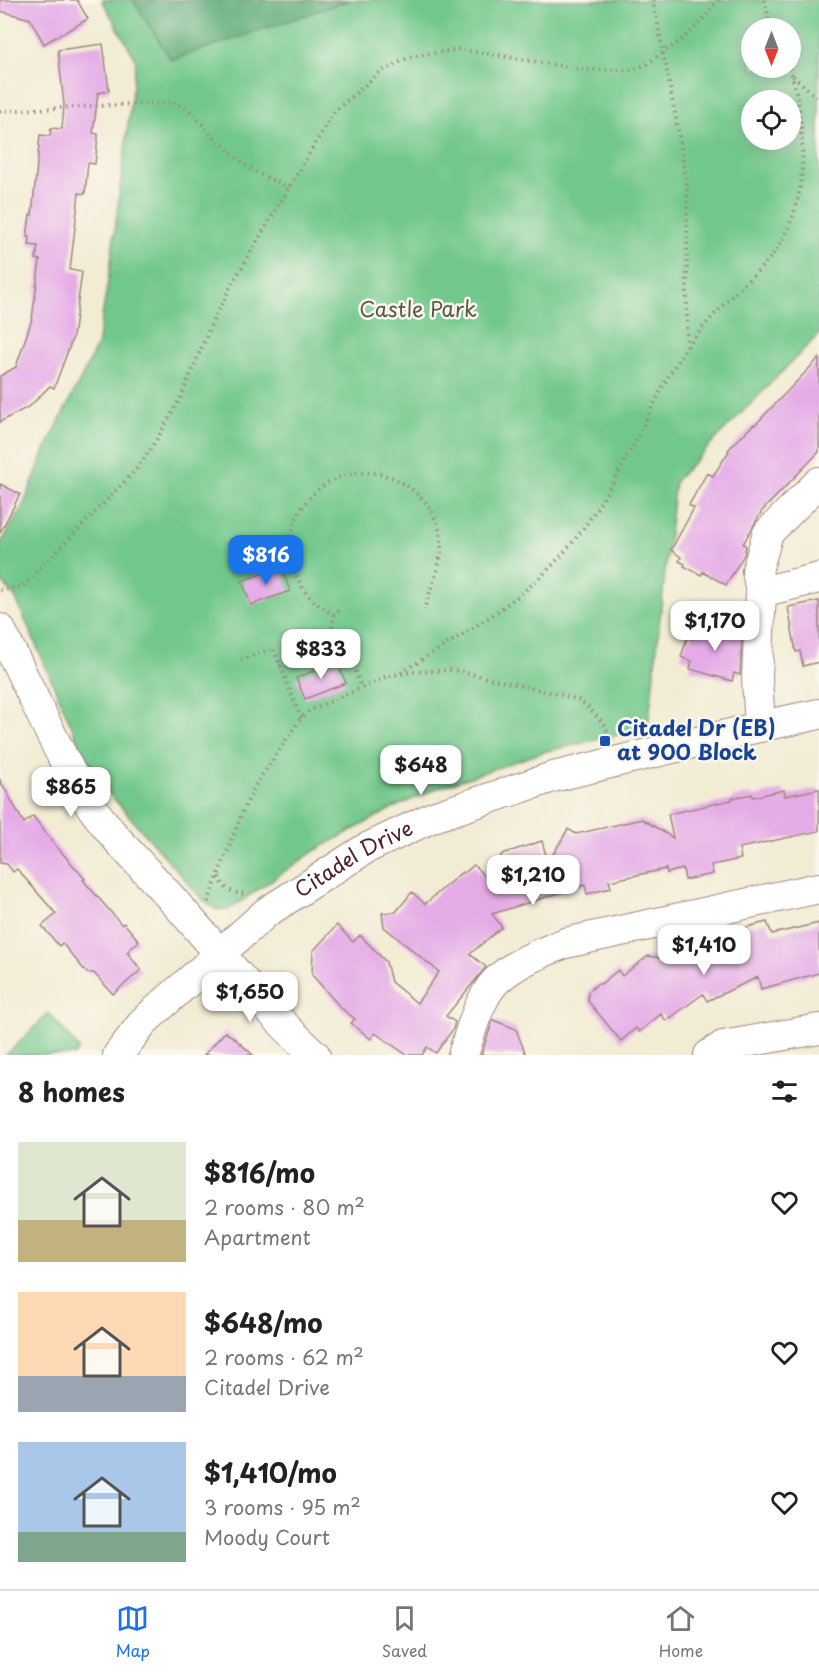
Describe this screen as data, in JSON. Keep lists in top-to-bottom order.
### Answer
{
  "streets": {
    "street": ["Citadel Drive"]
  },
  "parks": ["Castle Park"],
  "places": {
    "transit": ["Citadel Dr (EB) at 900 Block"]
  },
  "north": "bottom",
  "page": {
    "price": [
      "$816",
      "$1,170",
      "$833",
      "$648",
      "$865",
      "$1,210",
      "$1,410",
      "$1,650"
    ],
    "heading": "8 homes",
    "list": [
      {
        "name": "$816/mo",
        "note": "2 rooms · 80 m² · Apartment"
      },
      {
        "name": "$648/mo",
        "note": "2 rooms · 62 m² · Citadel Drive"
      },
      {
        "name": "$1,410/mo",
        "note": "3 rooms · 95 m² · Moody Court"
      }
    ],
    "tabs": ["Map", "Saved", "Home"]
  }
}
